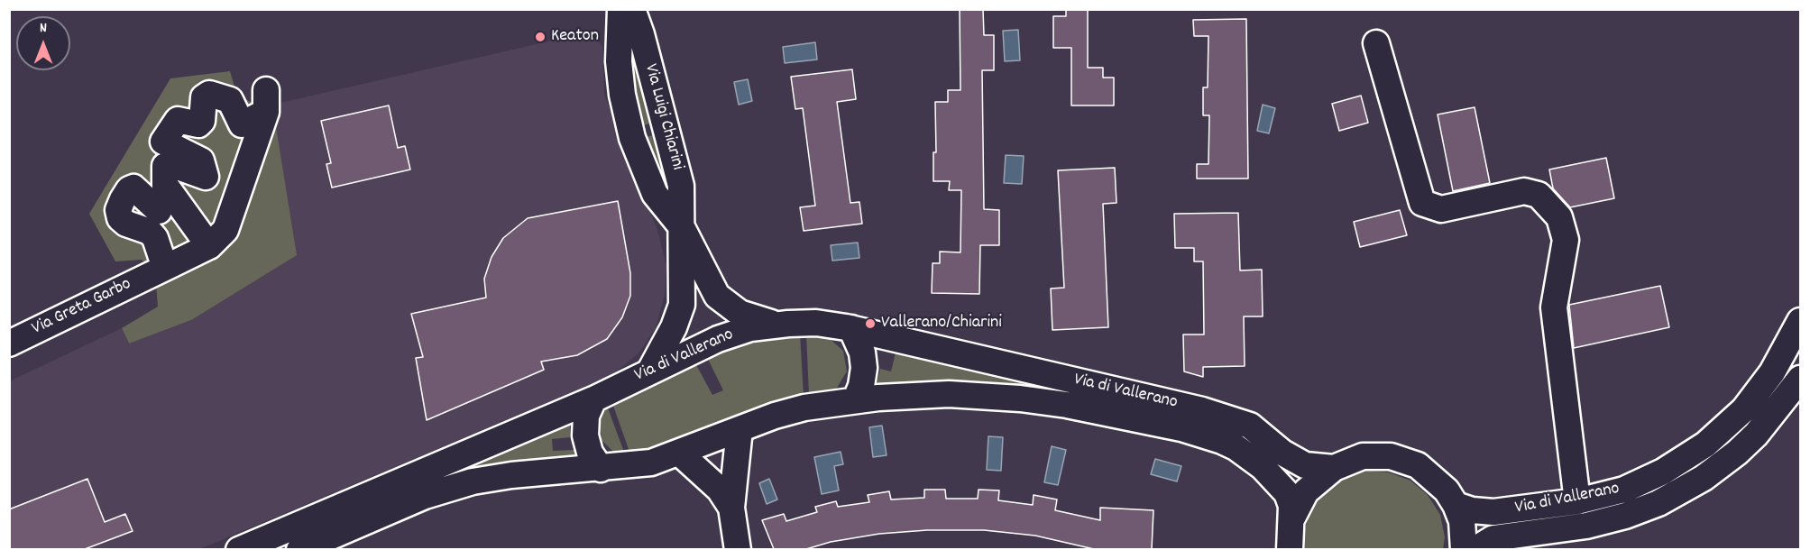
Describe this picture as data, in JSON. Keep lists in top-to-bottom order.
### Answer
{
  "streets": {
    "street": ["Via Luigi Chiarini", "Via Greta Garbo", "Via di Vallerano"]
  },
  "crossings": [
    ["Via Luigi Chiarini", "Via di Vallerano"]
  ],
  "places": ["Keaton", "Vallerano/Chiarini"],
  "north": "top"
}
